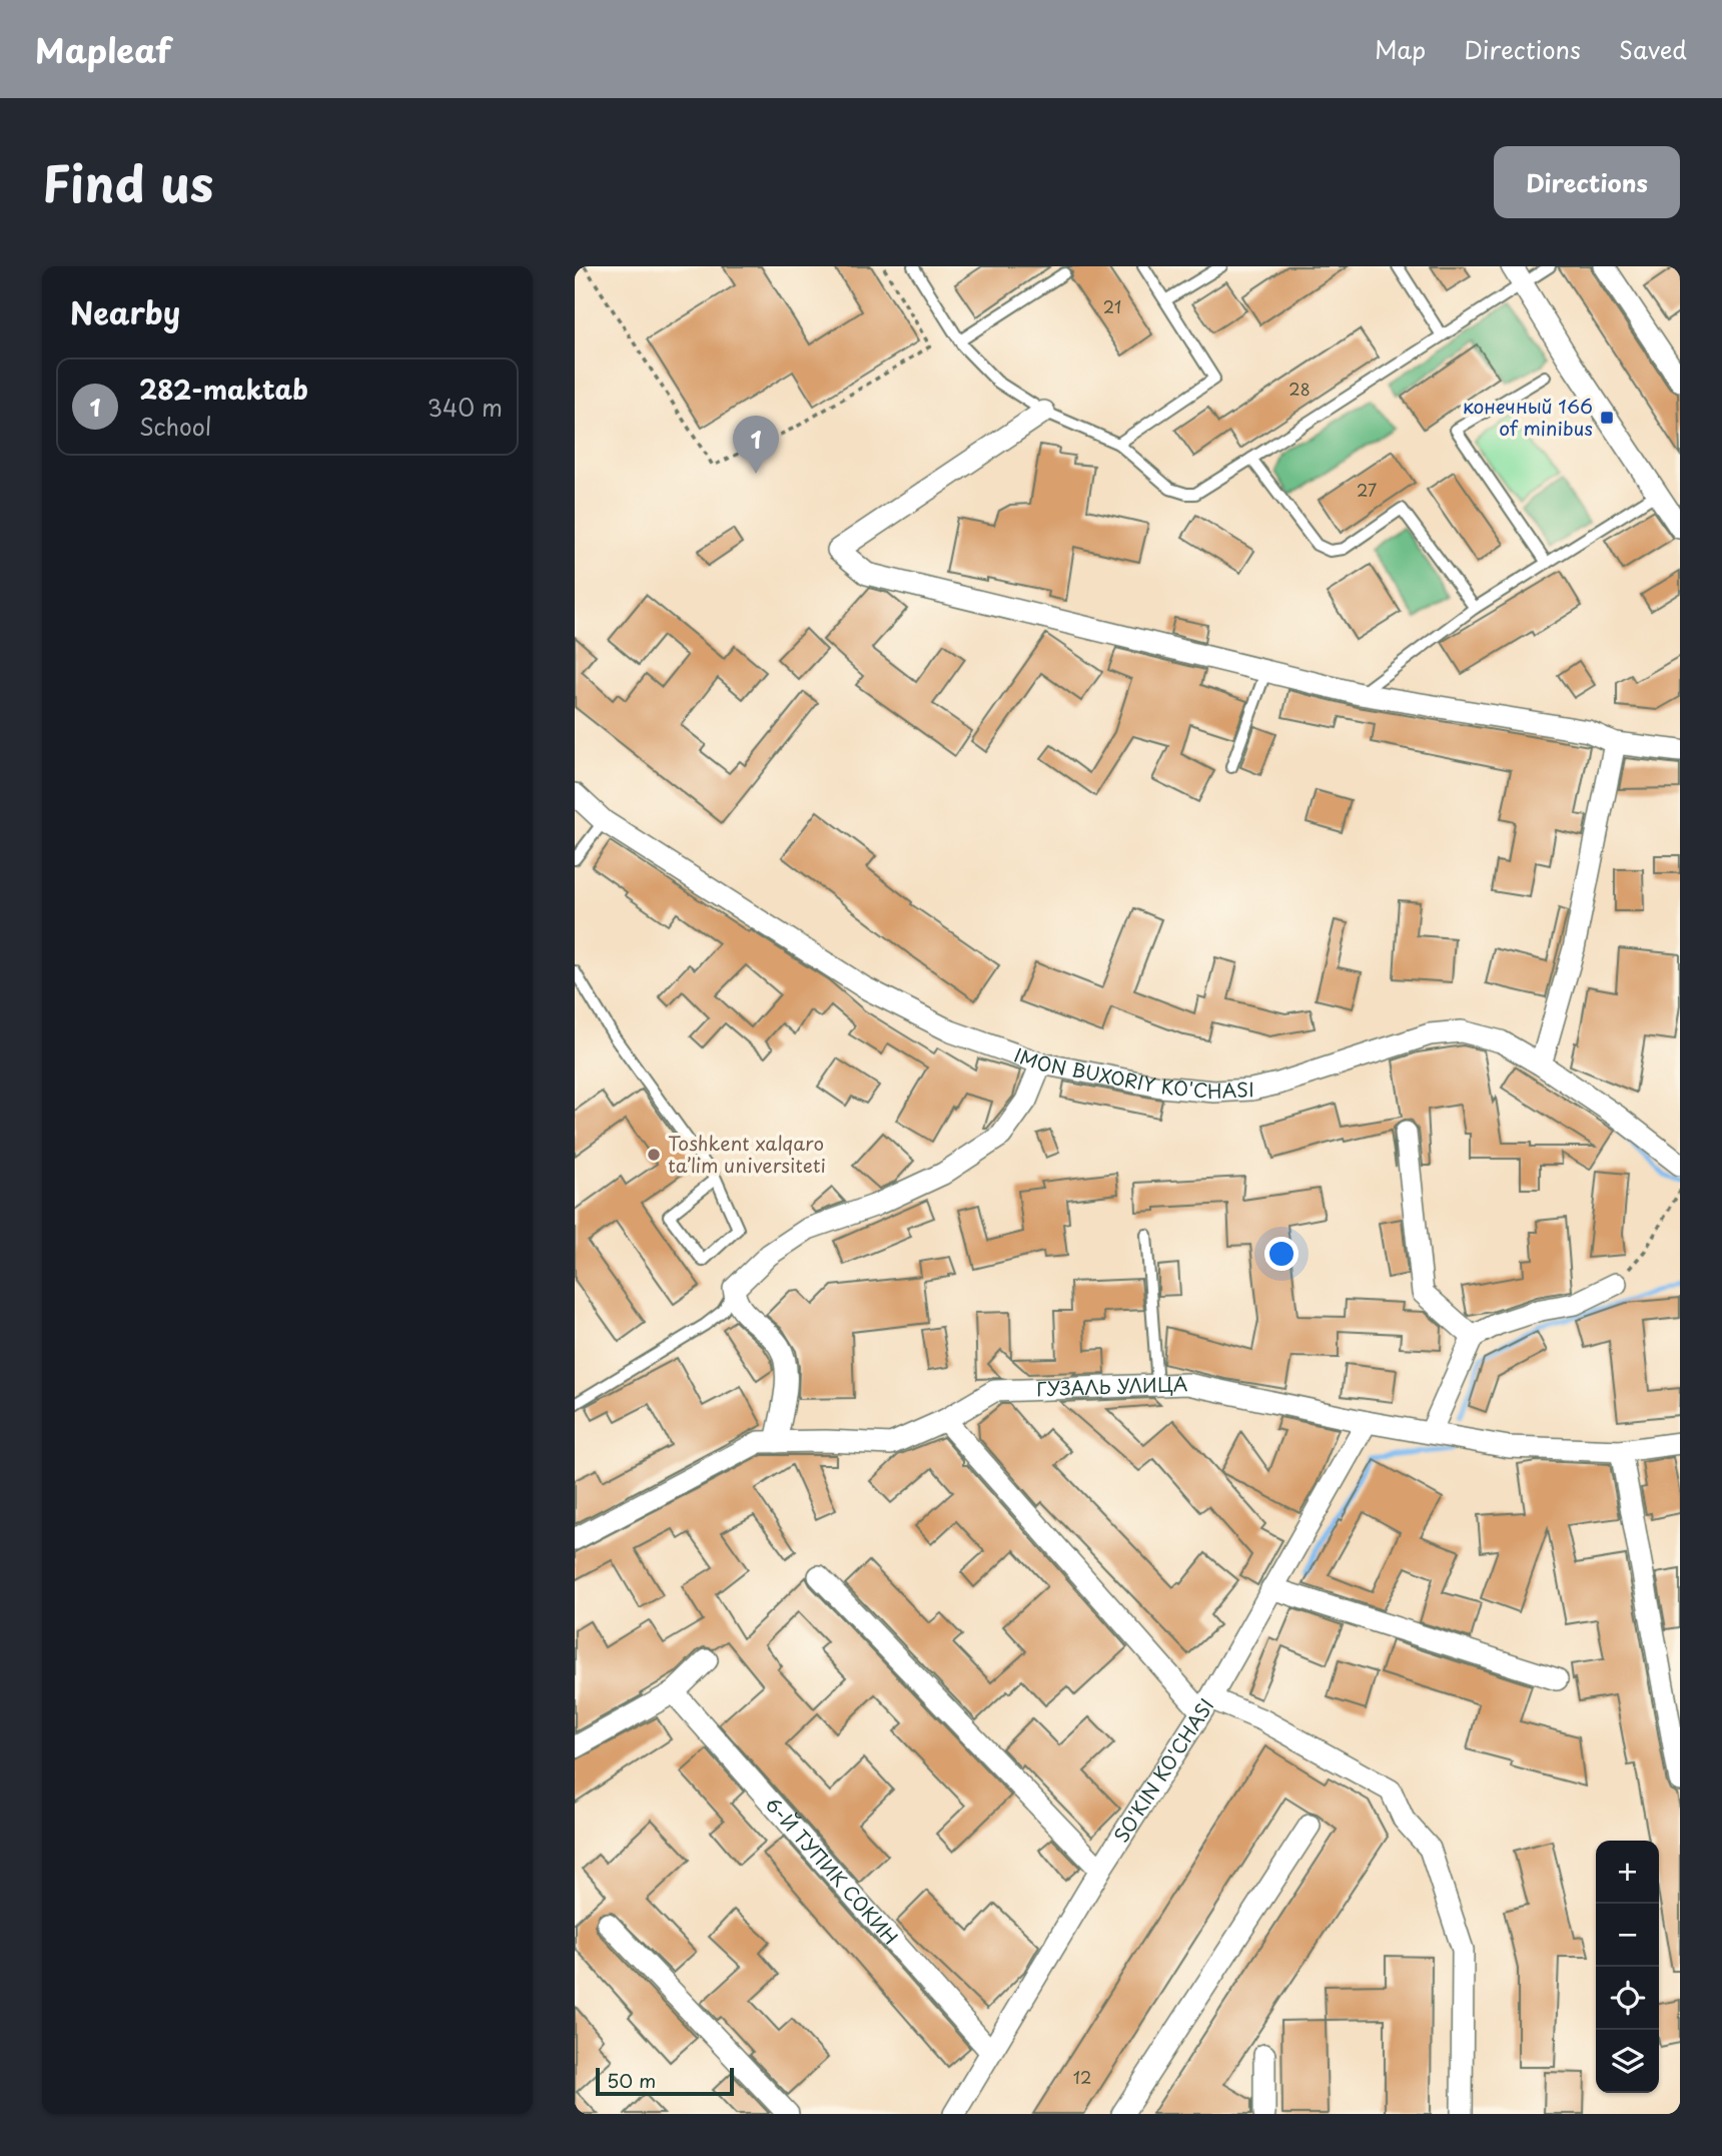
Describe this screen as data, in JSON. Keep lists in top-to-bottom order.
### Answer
{
  "streets": {
    "street": [
      "IMON BUXORIY KO'CHASI",
      "ГУЗАЛЬ УЛИЦА",
      "SO'KIN KO'CHASI",
      "6-Й ТУПИК СОКИН"
    ]
  },
  "crossings": [
    ["ГУЗАЛЬ УЛИЦА", "SO'KIN KO'CHASI"],
    ["SO'KIN KO'CHASI", "6-Й ТУПИК СОКИН"]
  ],
  "places": {
    "transit": ["конечный 166 of minibus"],
    "other": ["Toshkent xalqaro ta’lim universiteti"]
  },
  "house_numbers": [
    "21",
    "28",
    "27",
    "12"
  ],
  "scale_bar": "50 m",
  "page": {
    "header": "Mapleaf",
    "nav": ["Map", "Directions", "Saved"],
    "title": "Find us",
    "buttons": "Directions",
    "heading": "Nearby",
    "list": [
      {
        "mark": "1",
        "name": "282-maktab",
        "note": "School",
        "value": "340 m"
      }
    ],
    "pins": "1",
    "map_buttons": ["+", "−"],
    "scale": "50 m"
  }
}
